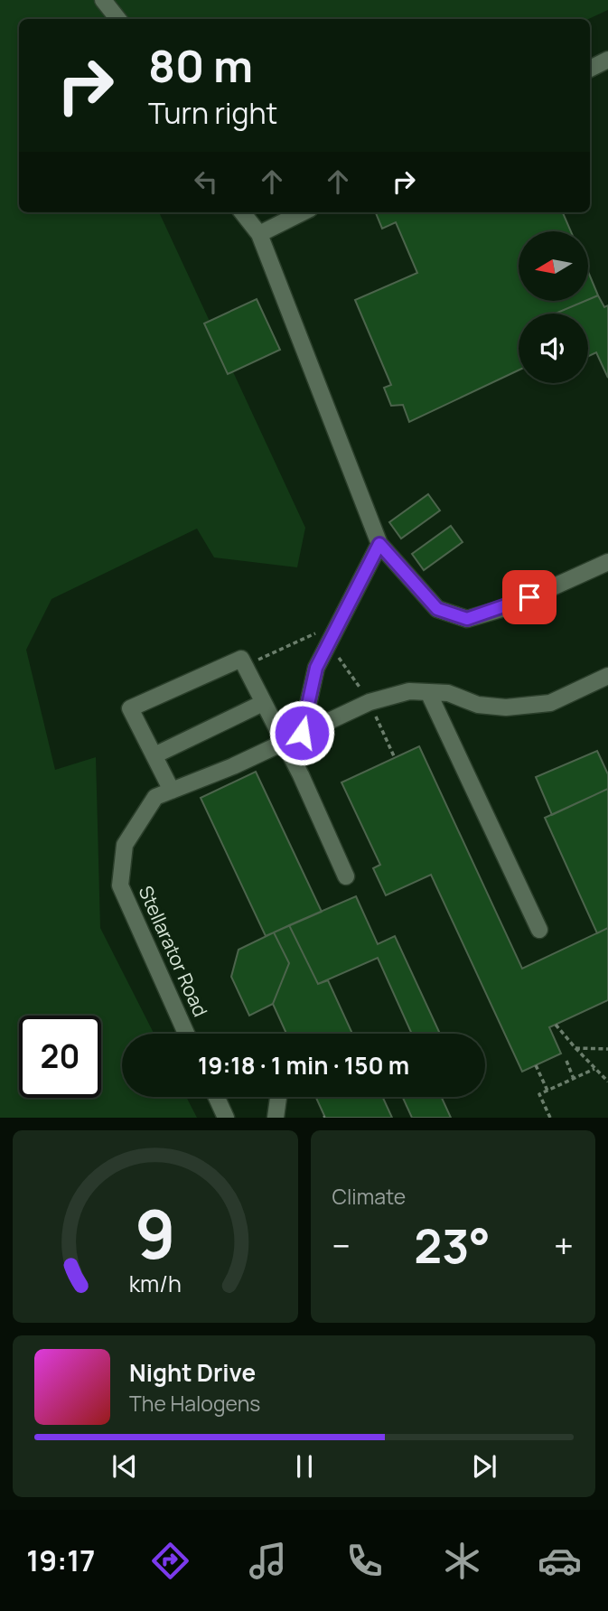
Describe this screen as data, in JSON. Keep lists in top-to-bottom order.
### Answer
{
  "streets": {
    "street": ["Stellarator Road"]
  },
  "north": "left",
  "page": {
    "turn": ["80 m", "Turn right"],
    "limit": "20",
    "trip": "19:18 · 1 min · 150 m",
    "tile": "Climate",
    "heat": ["−", "23°", "+"],
    "song": ["Night Drive", "The Halogens"],
    "tabs": "19:17",
    "gauge": ["9", "km/h"]
  }
}
